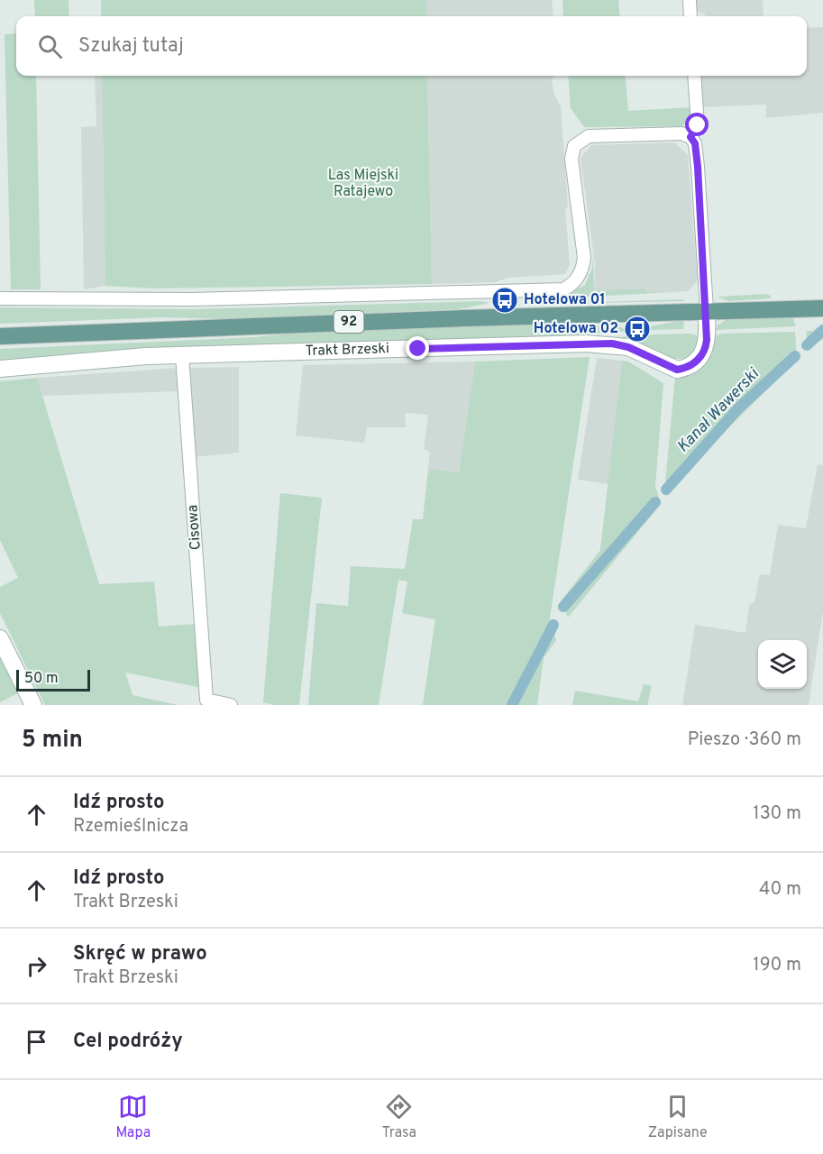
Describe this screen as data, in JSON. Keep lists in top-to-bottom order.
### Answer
{
  "streets": {
    "main road": ["92", "Trakt Brzeski"],
    "street": ["Cisowa"]
  },
  "crossings": [
    ["Trakt Brzeski", "Cisowa"]
  ],
  "water": ["Kanał Wawerski"],
  "parks": ["Las Miejski Ratajewo"],
  "places": {
    "bus stop": ["Hotelowa 01", "Hotelowa 02"]
  },
  "scale_bar": "50 m",
  "page": {
    "search": "Szukaj tutaj",
    "scale": "50 m",
    "heading": ["5 min", "Pieszo · 360 m"],
    "list": [
      ["Idź prosto", "Rzemieślnicza", "130 m"],
      ["Idź prosto", "Trakt Brzeski", "40 m"],
      ["Skręć w prawo", "Trakt Brzeski", "190 m"],
      "Cel podróży"
    ],
    "nav": ["Mapa", "Trasa", "Zapisane"]
  }
}
